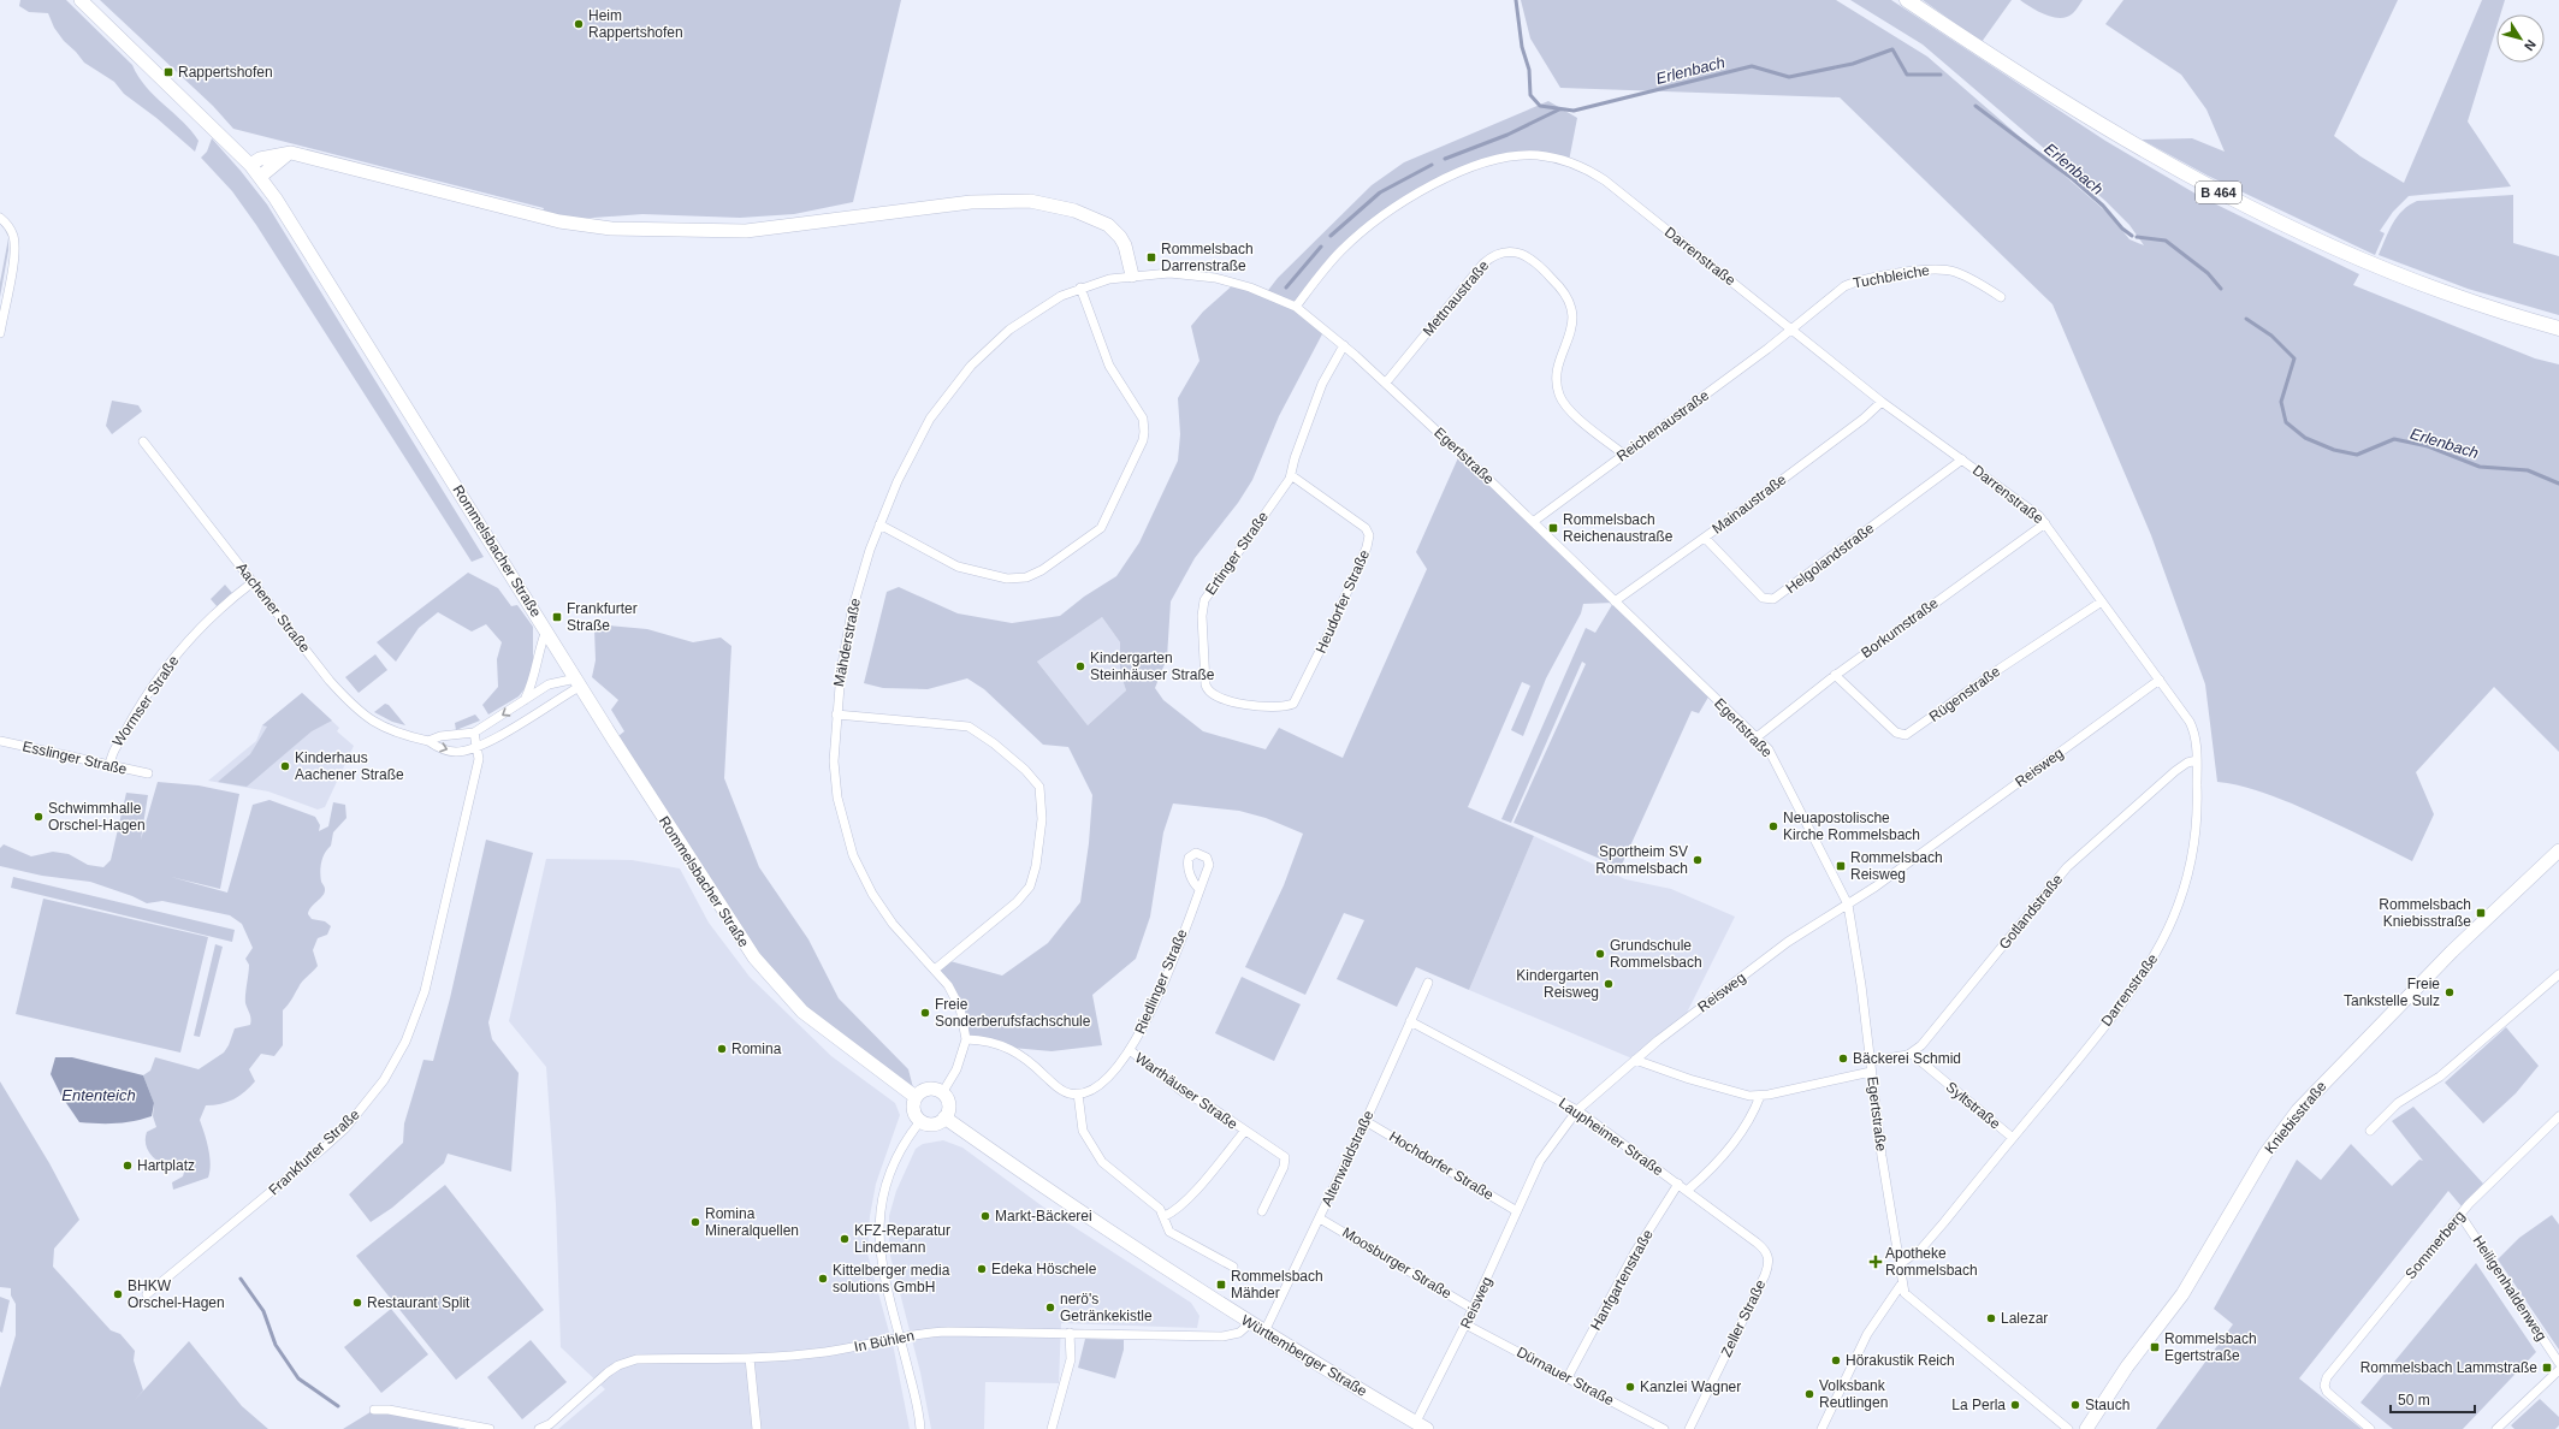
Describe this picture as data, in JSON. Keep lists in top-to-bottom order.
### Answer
{
  "streets": {
    "main road": [
      "B 464",
      "Rommelsbacher Straße",
      "Kniebisstraße",
      "Württemberger Straße"
    ],
    "street": [
      "Darrenstraße",
      "Tuchbleiche",
      "Mettnaustraße",
      "Reichenaustraße",
      "Egertstraße",
      "Mainaustraße",
      "Ertinger Straße",
      "Helgolandstraße",
      "Heudorfer Straße",
      "Aachener Straße",
      "Borkumstraße",
      "Mähderstraße",
      "Rügenstraße",
      "Wormser Straße",
      "Esslinger Straße",
      "Reisweg",
      "Gotlandstraße",
      "Riedlinger Straße",
      "Warthäuser Straße",
      "Syltstraße",
      "Laupheimer Straße",
      "Frankfurter Straße",
      "Altenwaldstraße",
      "Hochdorfer Straße",
      "Sommerberg",
      "Moosburger Straße",
      "Hanfgartenstraße",
      "Heiligenhaldenweg",
      "Zeller Straße",
      "In Bühlen",
      "Dürnauer Straße"
    ]
  },
  "crossings": [
    ["Darrenstraße", "Tuchbleiche"],
    ["Darrenstraße", "Reichenaustraße"],
    ["Darrenstraße", "Egertstraße"],
    ["Darrenstraße", "Mainaustraße"],
    ["Darrenstraße", "Helgolandstraße"],
    ["Darrenstraße", "Borkumstraße"],
    ["Darrenstraße", "Rügenstraße"],
    ["Darrenstraße", "Reisweg"],
    ["Darrenstraße", "Gotlandstraße"],
    ["Darrenstraße", "Syltstraße"],
    ["Tuchbleiche", "Reichenaustraße"],
    ["Mettnaustraße", "Reichenaustraße"],
    ["Mettnaustraße", "Egertstraße"],
    ["Reichenaustraße", "Egertstraße"],
    ["Egertstraße", "Mainaustraße"],
    ["Egertstraße", "Ertinger Straße"],
    ["Egertstraße", "Borkumstraße"],
    ["Egertstraße", "Mähderstraße"],
    ["Egertstraße", "Reisweg"],
    ["Mainaustraße", "Helgolandstraße"],
    ["Rommelsbacher Straße", "Mähderstraße"],
    ["Rommelsbacher Straße", "Württemberger Straße"],
    ["Ertinger Straße", "Heudorfer Straße"],
    ["Aachener Straße", "Wormser Straße"],
    ["Aachener Straße", "Frankfurter Straße"],
    ["Borkumstraße", "Rügenstraße"],
    ["Mähderstraße", "Württemberger Straße"],
    ["Wormser Straße", "Esslinger Straße"],
    ["Reisweg", "Laupheimer Straße"],
    ["Reisweg", "Hochdorfer Straße"],
    ["Reisweg", "Moosburger Straße"],
    ["Reisweg", "Württemberger Straße"],
    ["Reisweg", "Dürnauer Straße"],
    ["Gotlandstraße", "Syltstraße"],
    ["Riedlinger Straße", "Warthäuser Straße"],
    ["Laupheimer Straße", "Altenwaldstraße"],
    ["Laupheimer Straße", "Hanfgartenstraße"],
    ["Laupheimer Straße", "Zeller Straße"],
    ["Altenwaldstraße", "Hochdorfer Straße"],
    ["Altenwaldstraße", "Moosburger Straße"],
    ["Altenwaldstraße", "Württemberger Straße"],
    ["Sommerberg", "Heiligenhaldenweg"],
    ["Hanfgartenstraße", "Dürnauer Straße"],
    ["In Bühlen", "Württemberger Straße"]
  ],
  "water": ["Erlenbach", "Ententeich"],
  "places": {
    "other": [
      "Heim Rappertshofen",
      "Kindergarten Steinhäuser Straße",
      "Kinderhaus Aachener Straße",
      "Schwimmhalle Orschel-Hagen",
      "Neuapostolische Kirche Rommelsbach",
      "Sportheim SV Rommelsbach",
      "Grundschule Rommelsbach",
      "Kindergarten Reisweg",
      "Freie Tankstelle Sulz",
      "Freie Sonderberufsfachschule",
      "Romina",
      "Bäckerei Schmid",
      "Hartplatz",
      "Markt-Bäckerei",
      "Romina Mineralquellen",
      "KFZ-Reparatur Lindemann",
      "Edeka Höschele",
      "Kittelberger media solutions GmbH",
      "BHKW Orschel-Hagen",
      "Restaurant Split",
      "nerö's Getränkekistle",
      "Lalezar",
      "Hörakustik Reich",
      "Kanzlei Wagner",
      "Volksbank Reutlingen",
      "La Perla",
      "Stauch"
    ],
    "transit": [
      "Rappertshofen",
      "Rommelsbach Darrenstraße",
      "Rommelsbach Reichenaustraße",
      "Frankfurter Straße",
      "Rommelsbach Reisweg",
      "Rommelsbach Kniebisstraße",
      "Rommelsbach Mähder",
      "Rommelsbach Egertstraße",
      "Rommelsbach Lammstraße"
    ],
    "health": ["Apotheke Rommelsbach"]
  },
  "scale_bar": "50 m",
  "north": "bottom right"
}
